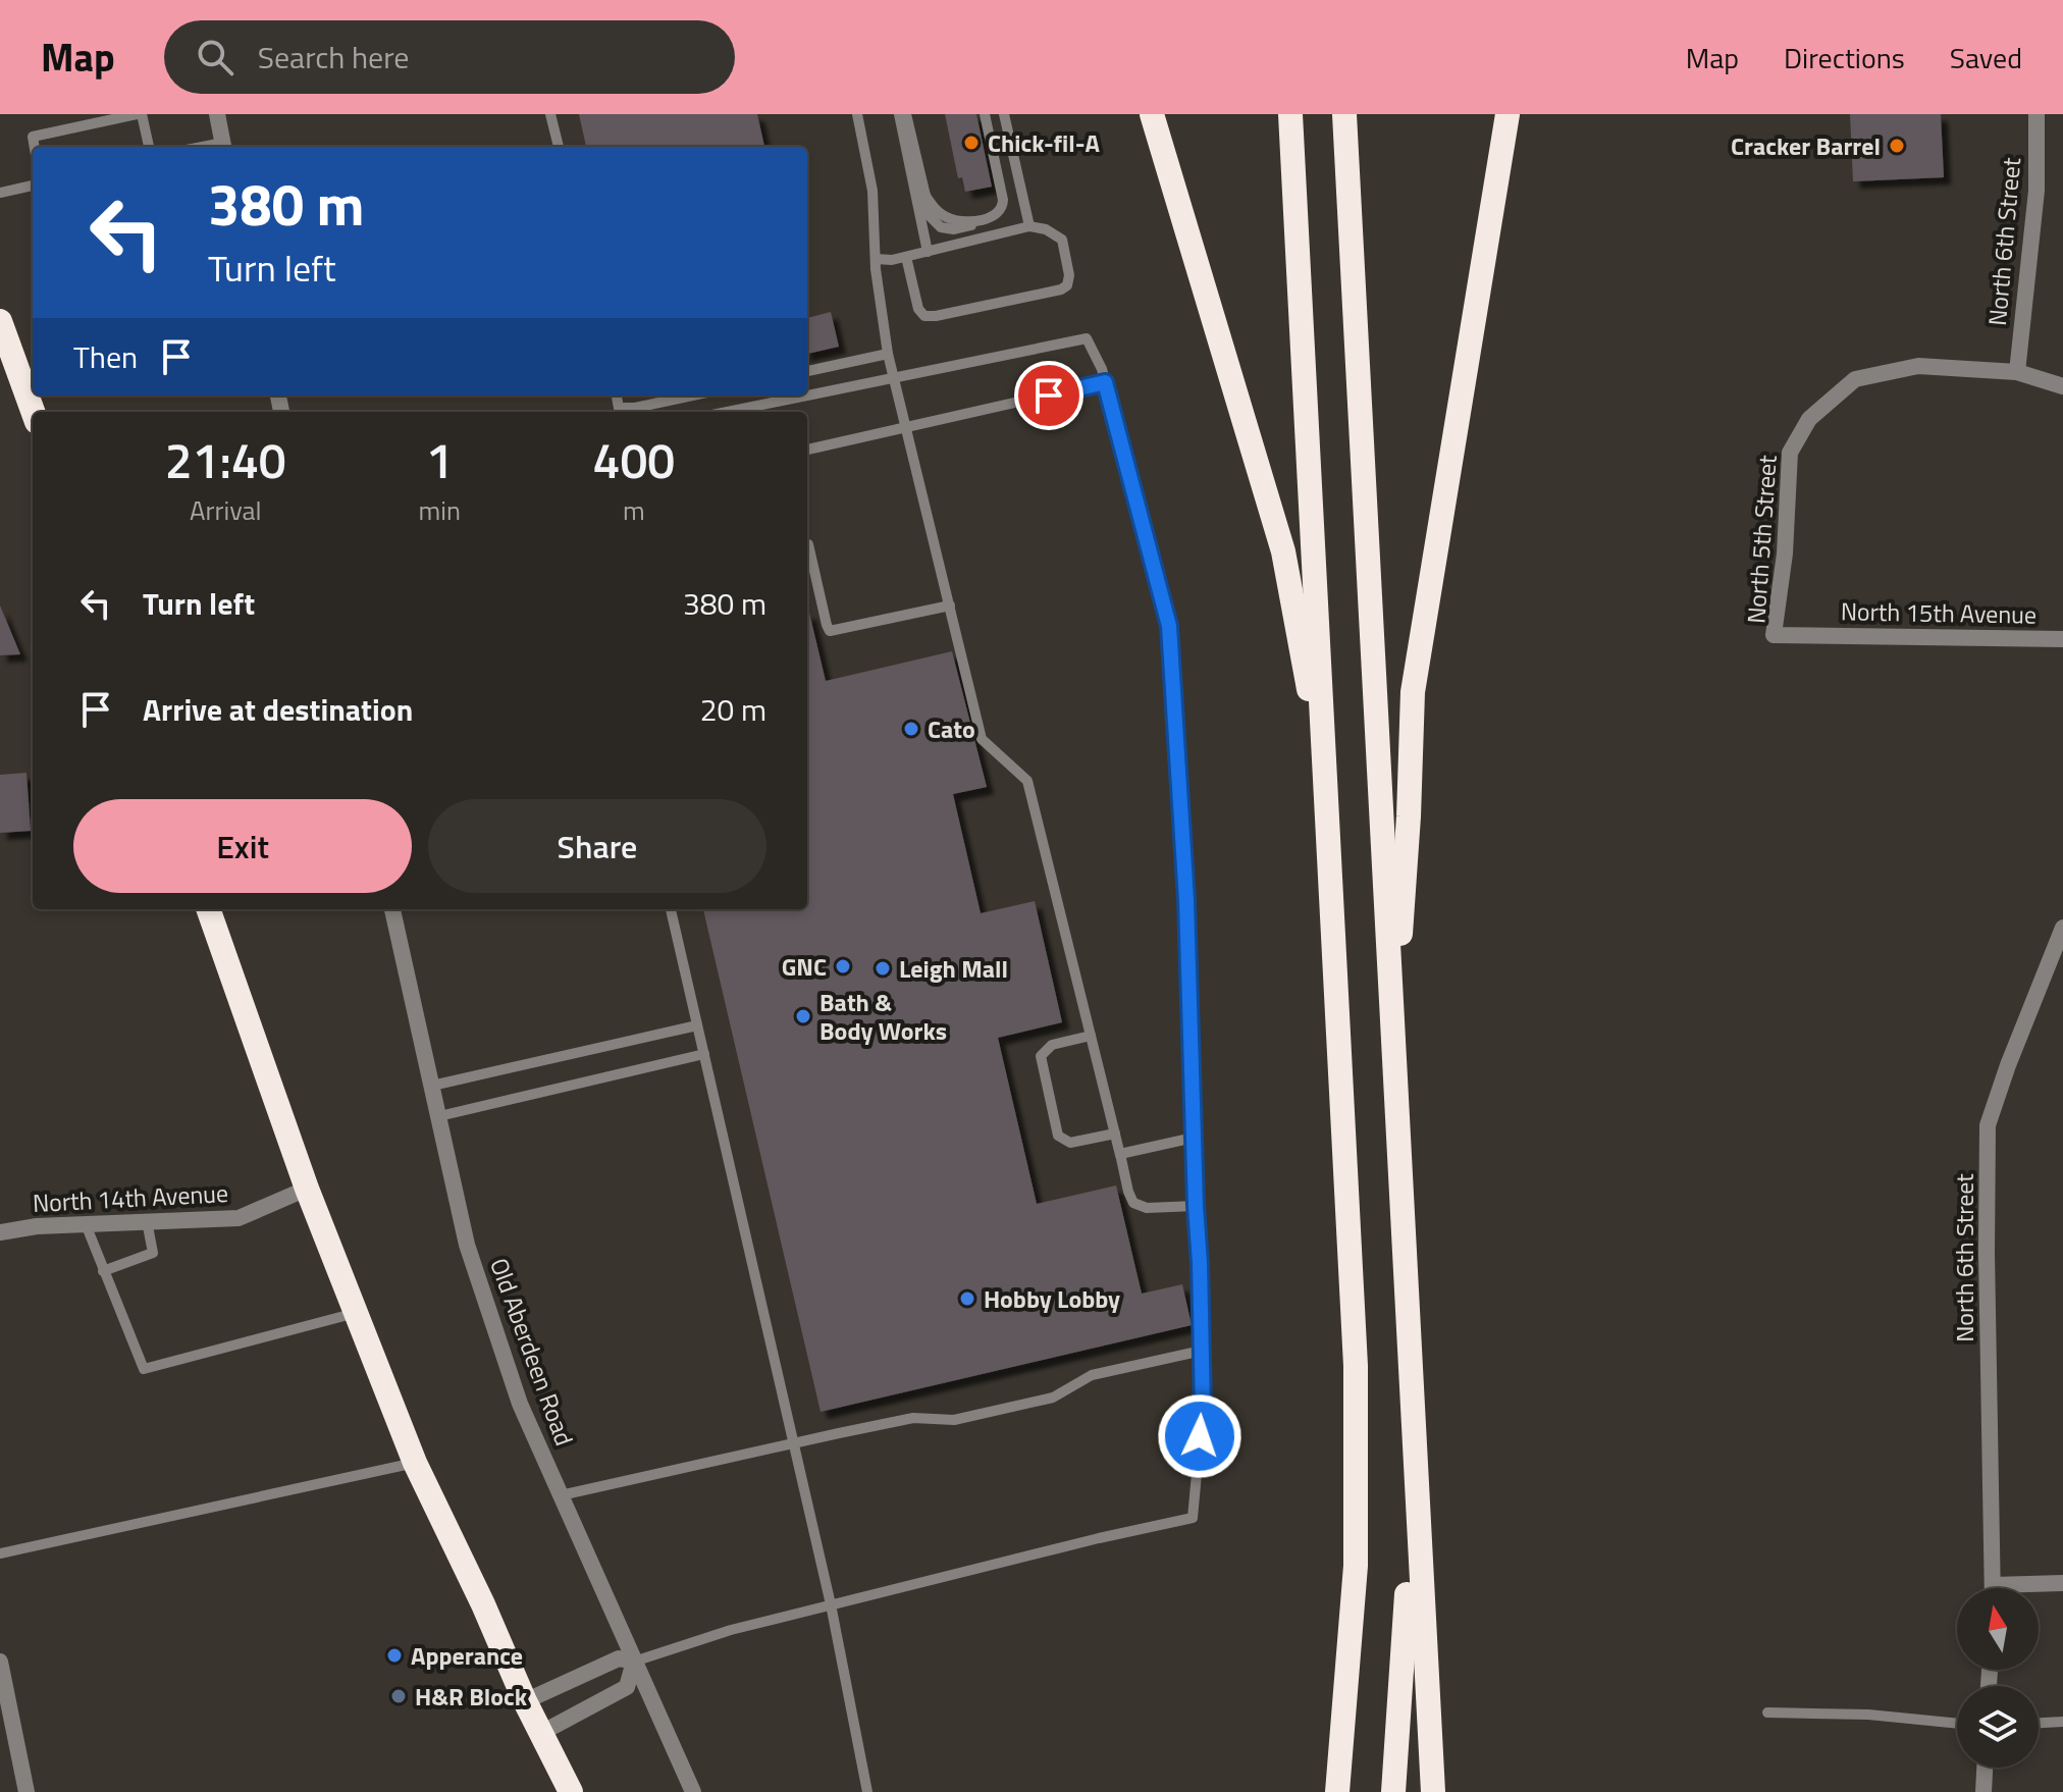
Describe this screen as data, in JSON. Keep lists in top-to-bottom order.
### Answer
{
  "streets": {
    "street": [
      "North 6th Street",
      "North 5th Street",
      "North 15th Avenue",
      "North 14th Avenue",
      "Old Aberdeen Road"
    ]
  },
  "crossings": [
    ["North 6th Street", "North 5th Street"],
    ["North 5th Street", "North 15th Avenue"]
  ],
  "places": [
    "Chick-fil-A",
    "Cracker Barrel",
    "Cato",
    "GNC",
    "Leigh Mall",
    "Bath & Body Works",
    "Hobby Lobby",
    "Apperance",
    "H&R Block"
  ],
  "north": "top",
  "page": {
    "header": "Map",
    "search": "Search here",
    "nav": ["Map", "Directions", "Saved"],
    "turn": ["380 m", "Turn left"],
    "then": "Then",
    "eta": [
      "21:40",
      "Arrival",
      "1",
      "min",
      "400",
      "m"
    ],
    "list": [
      {
        "name": "Turn left",
        "value": "380 m"
      },
      {
        "name": "Arrive at destination",
        "value": "20 m"
      }
    ],
    "buttons": ["Exit", "Share"]
  }
}
